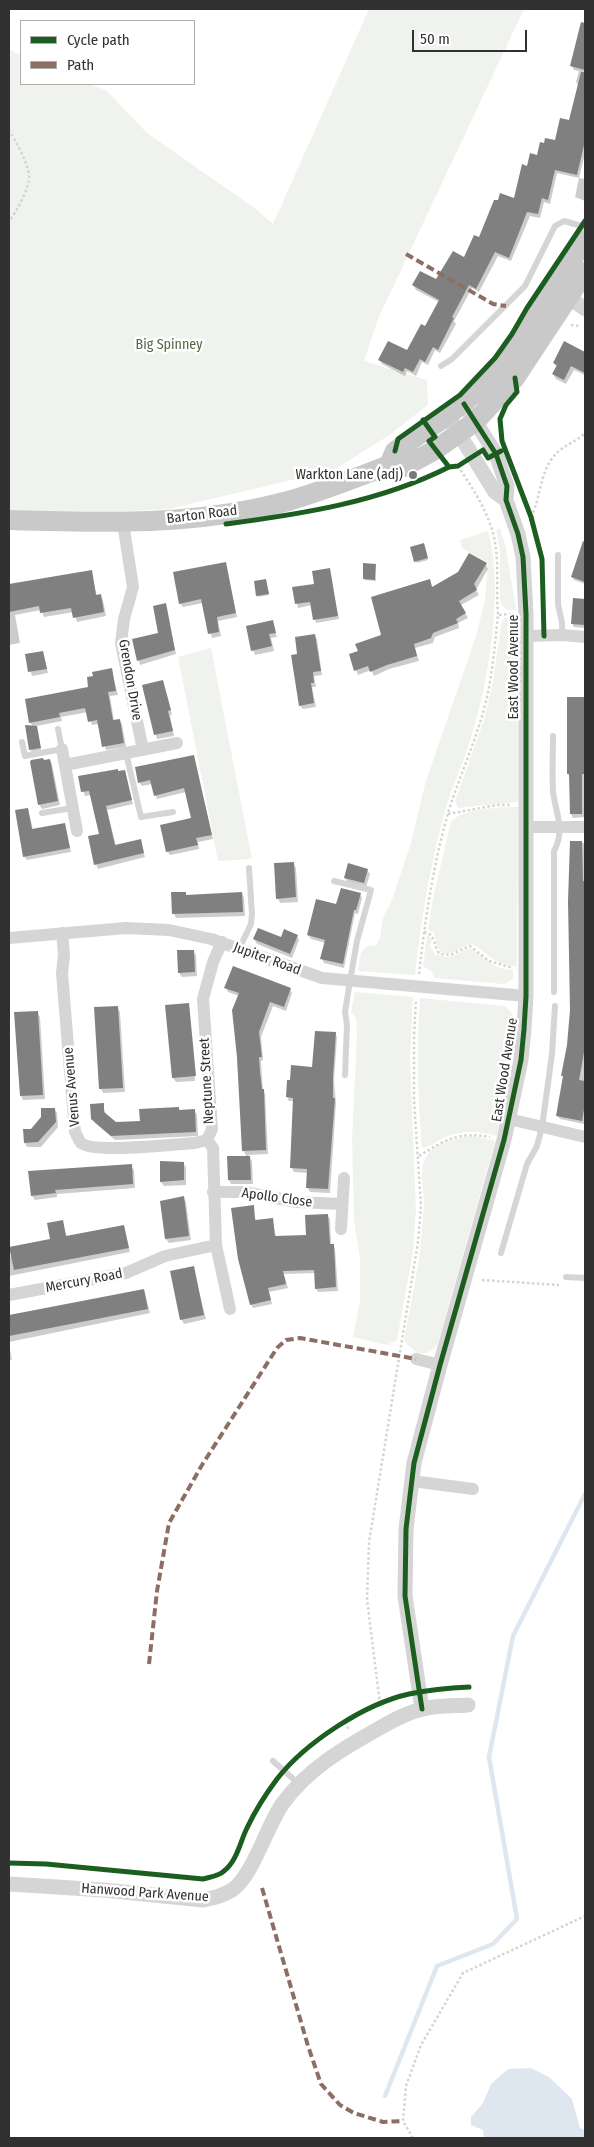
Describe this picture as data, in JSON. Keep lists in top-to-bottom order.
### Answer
{
  "streets": {
    "main road": ["Barton Road"],
    "street": [
      "East Wood Avenue",
      "Grendon Drive",
      "Jupiter Road",
      "Neptune Street",
      "Venus Avenue",
      "Apollo Close",
      "Mercury Road",
      "Hanwood Park Avenue"
    ]
  },
  "crossings": [
    ["Barton Road", "East Wood Avenue"],
    ["Barton Road", "Grendon Drive"],
    ["East Wood Avenue", "Jupiter Road"],
    ["East Wood Avenue", "Hanwood Park Avenue"],
    ["Jupiter Road", "Neptune Street"],
    ["Jupiter Road", "Venus Avenue"],
    ["Neptune Street", "Venus Avenue"],
    ["Neptune Street", "Apollo Close"],
    ["Neptune Street", "Mercury Road"]
  ],
  "parks": ["Big Spinney"],
  "places": ["Warkton Lane (adj)"],
  "legend": ["Cycle path", "Path"],
  "scale_bar": "50 m"
}
